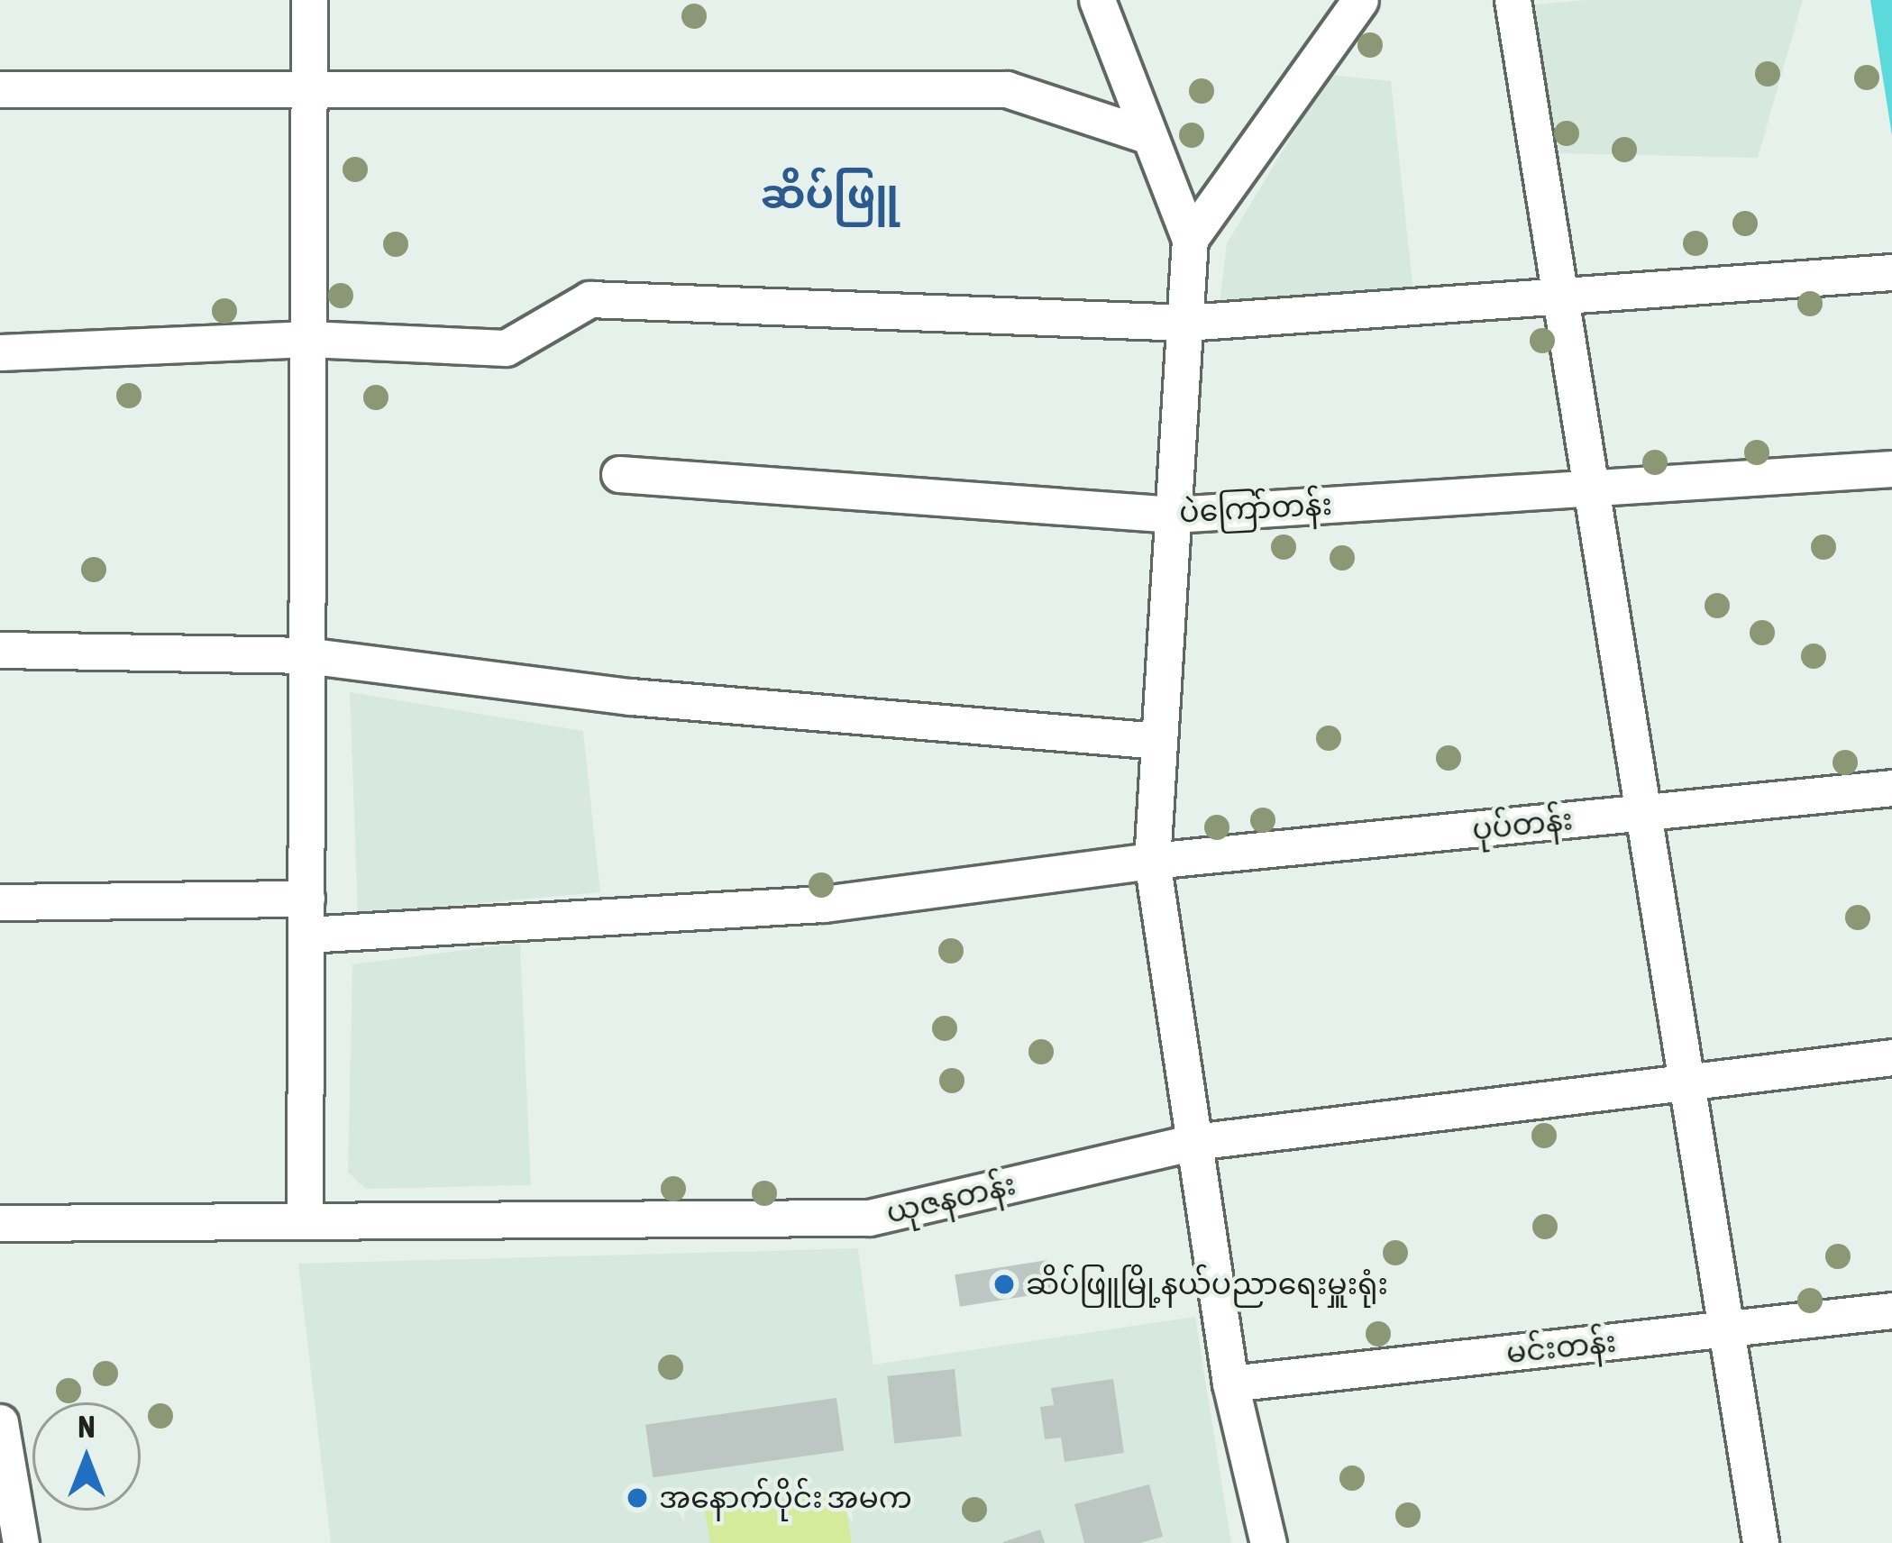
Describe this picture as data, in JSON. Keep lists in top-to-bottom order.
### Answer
{
  "streets": {
    "street": [
      "ပဲကြော်တန်း",
      "ပုပ်တန်း",
      "ယုဇနတန်း",
      "မင်းတန်း"
    ]
  },
  "districts": ["ဆိပ်ဖြူ"],
  "places": ["ဆိပ်ဖြူမြို့နယ်ပညာရေးမှူးရုံး", "အနောက်ပိုင်း အမက"],
  "north": "top"
}
